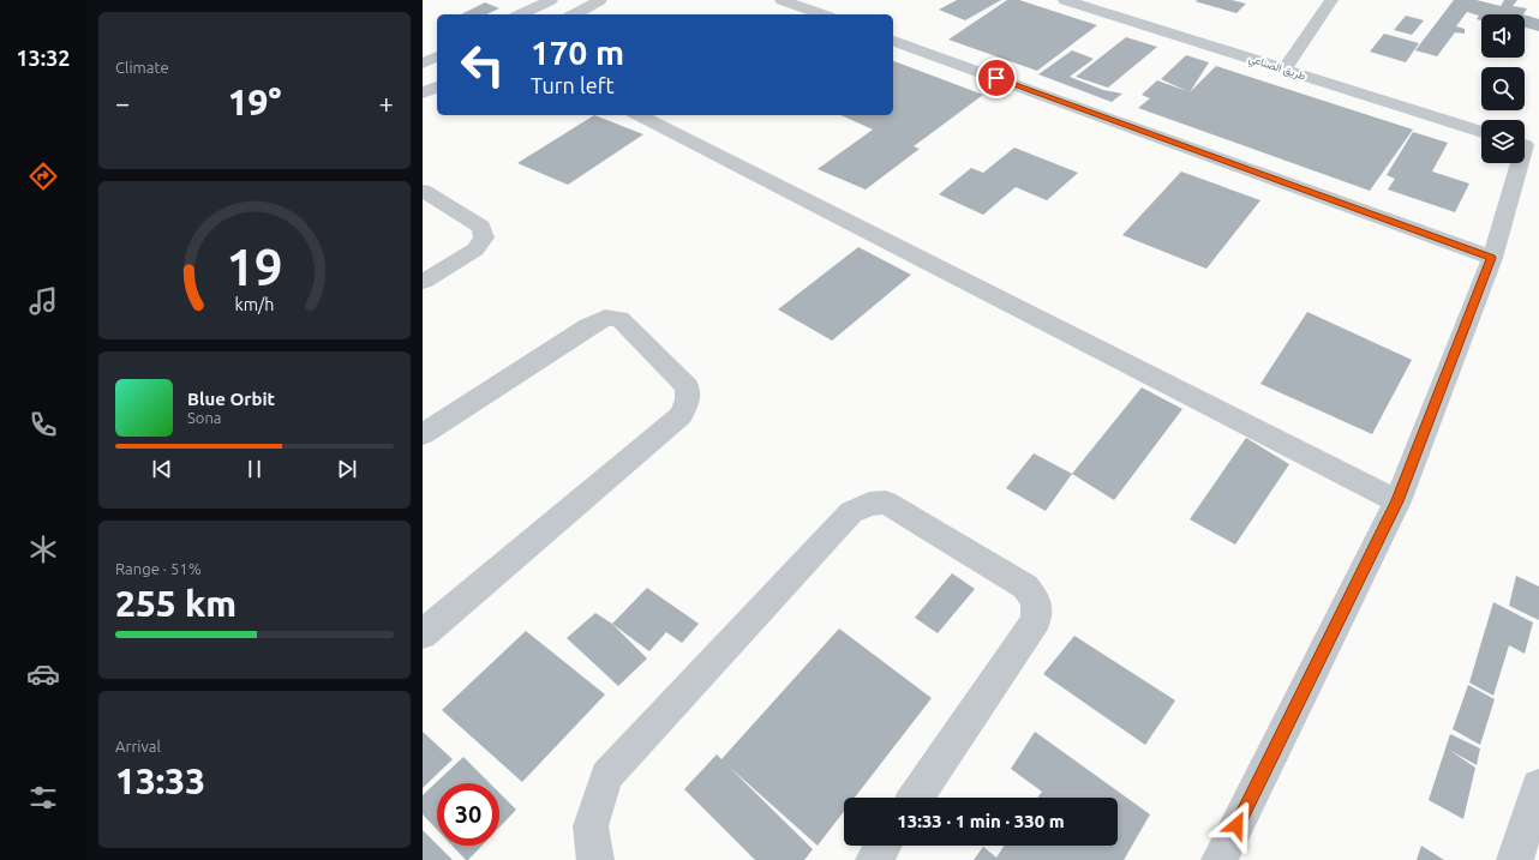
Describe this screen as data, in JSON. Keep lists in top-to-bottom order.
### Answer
{
  "streets": {
    "street": ["طريق الصناعي"]
  },
  "page": {
    "tabs": "13:32",
    "tile": [
      "Climate",
      ["Range · 51%", "255 km"],
      ["Arrival", "13:33"]
    ],
    "turn": ["170 m", "Turn left"],
    "heat": ["−", "19°", "+"],
    "song": ["Blue Orbit", "Sona"],
    "limit": "30",
    "trip": "13:33 · 1 min · 330 m",
    "gauge": ["19", "km/h"]
  }
}
